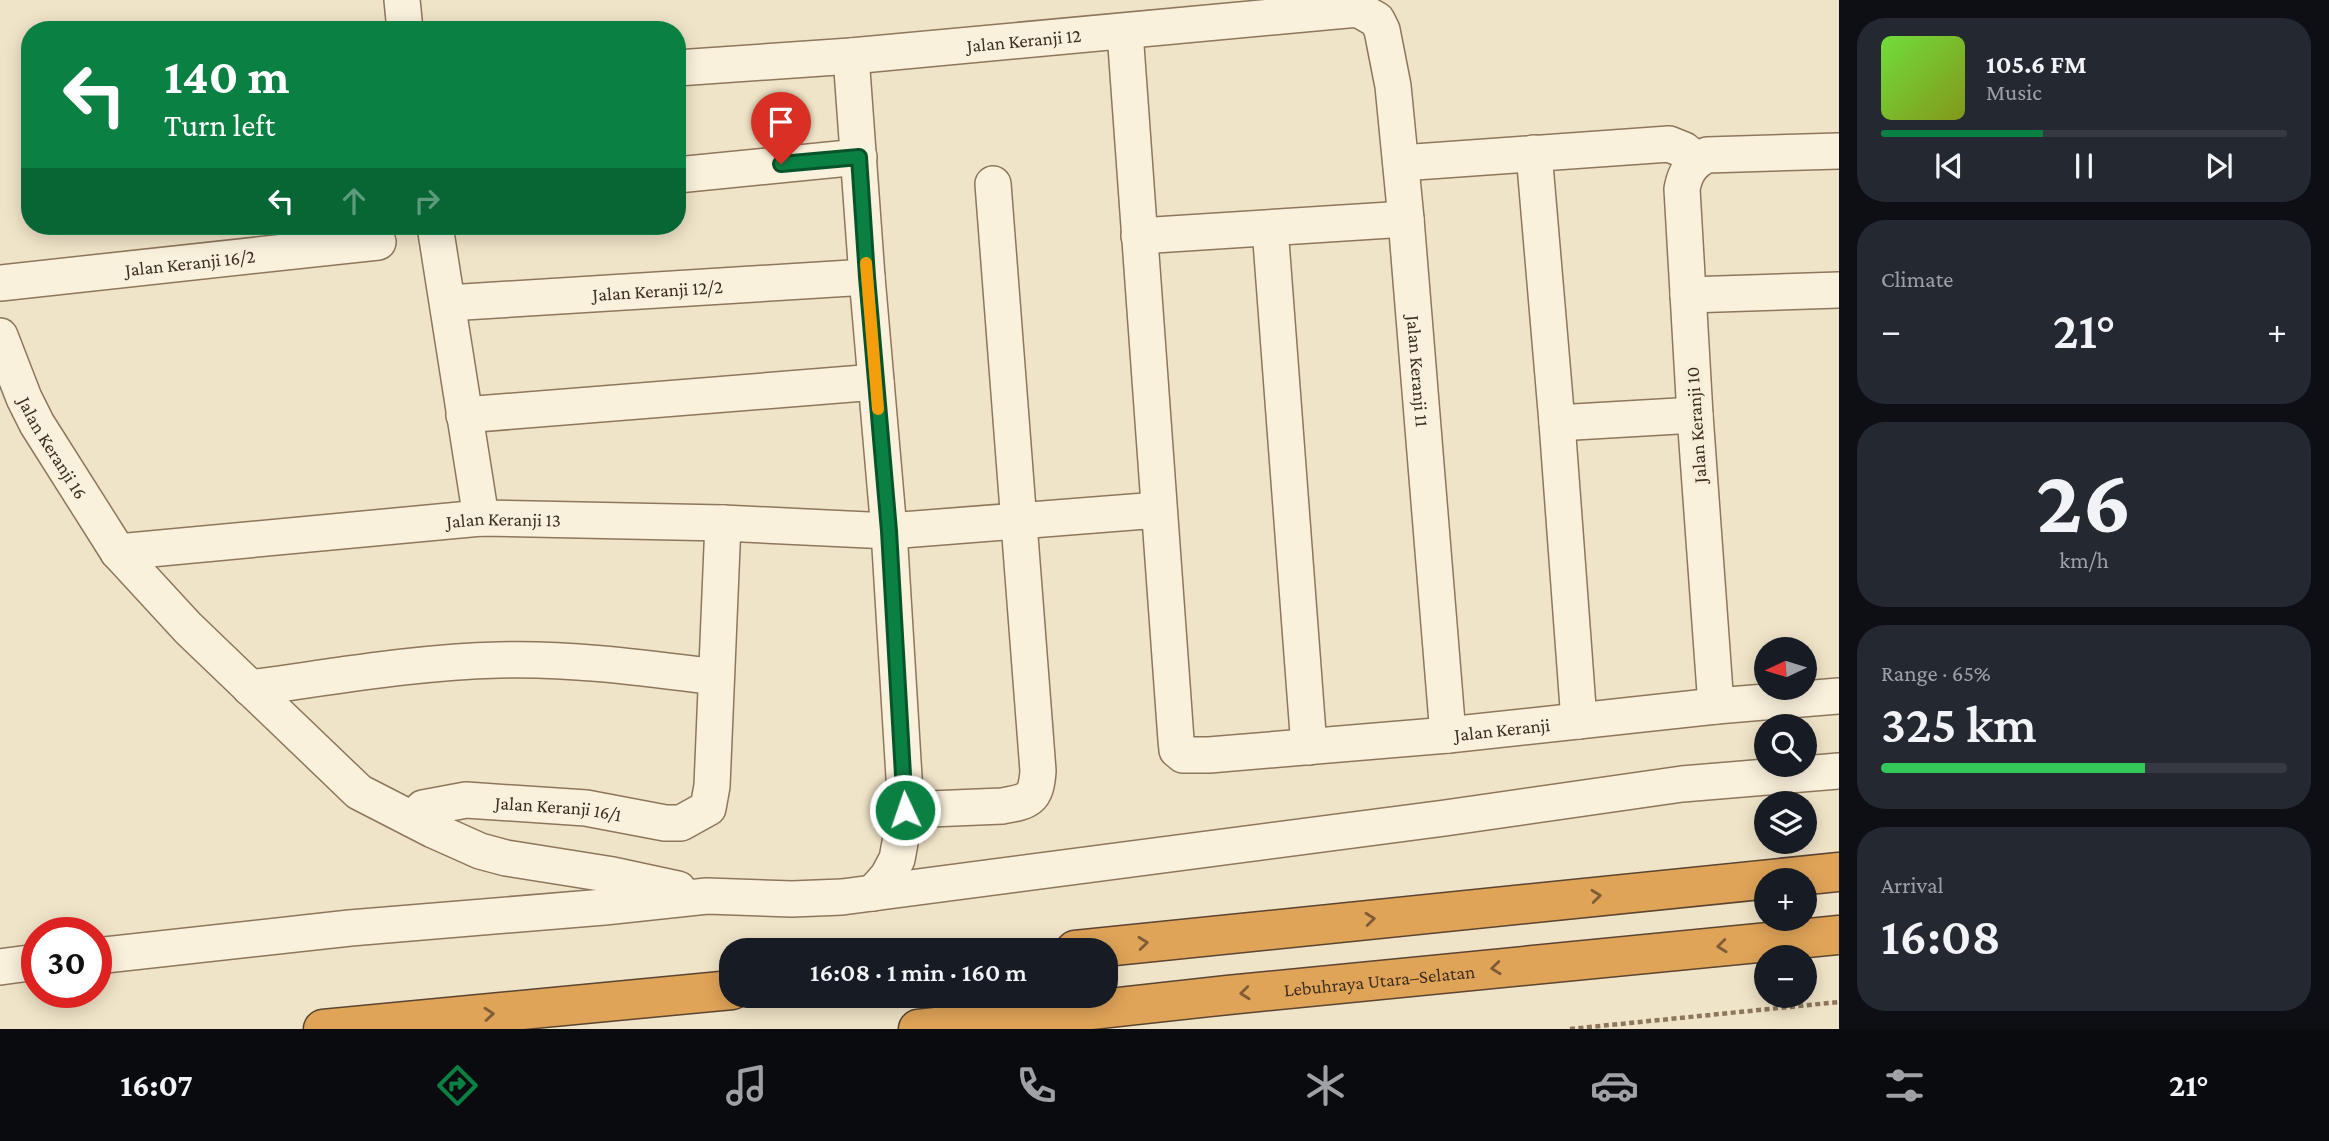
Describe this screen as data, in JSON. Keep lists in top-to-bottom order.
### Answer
{
  "streets": {
    "highway": ["Lebuhraya Utara–Selatan"],
    "street": [
      "Jalan Keranji 12",
      "Jalan Keranji 16/2",
      "Jalan Keranji 12/2",
      "Jalan Keranji 11",
      "Jalan Keranji 10",
      "Jalan Keranji 16",
      "Jalan Keranji 13",
      "Jalan Keranji",
      "Jalan Keranji 16/1"
    ]
  },
  "crossings": [
    ["Jalan Keranji 12", "Jalan Keranji 11"],
    ["Jalan Keranji 11", "Jalan Keranji"],
    ["Jalan Keranji 10", "Jalan Keranji"],
    ["Jalan Keranji 16", "Jalan Keranji 13"],
    ["Jalan Keranji 16", "Jalan Keranji 16/1"],
    ["Jalan Keranji 13", "Jalan Keranji"]
  ],
  "north": "left",
  "page": {
    "turn": ["140 m", "Turn left"],
    "song": ["105.6 FM", "Music"],
    "tile": [
      "Climate",
      ["26", "km/h"],
      ["Range · 65%", "325 km"],
      ["Arrival", "16:08"]
    ],
    "heat": ["−", "21°", "+"],
    "map_buttons": ["+", "−"],
    "limit": "30",
    "trip": "16:08 · 1 min · 160 m",
    "tabs": ["16:07", "21°"]
  }
}
